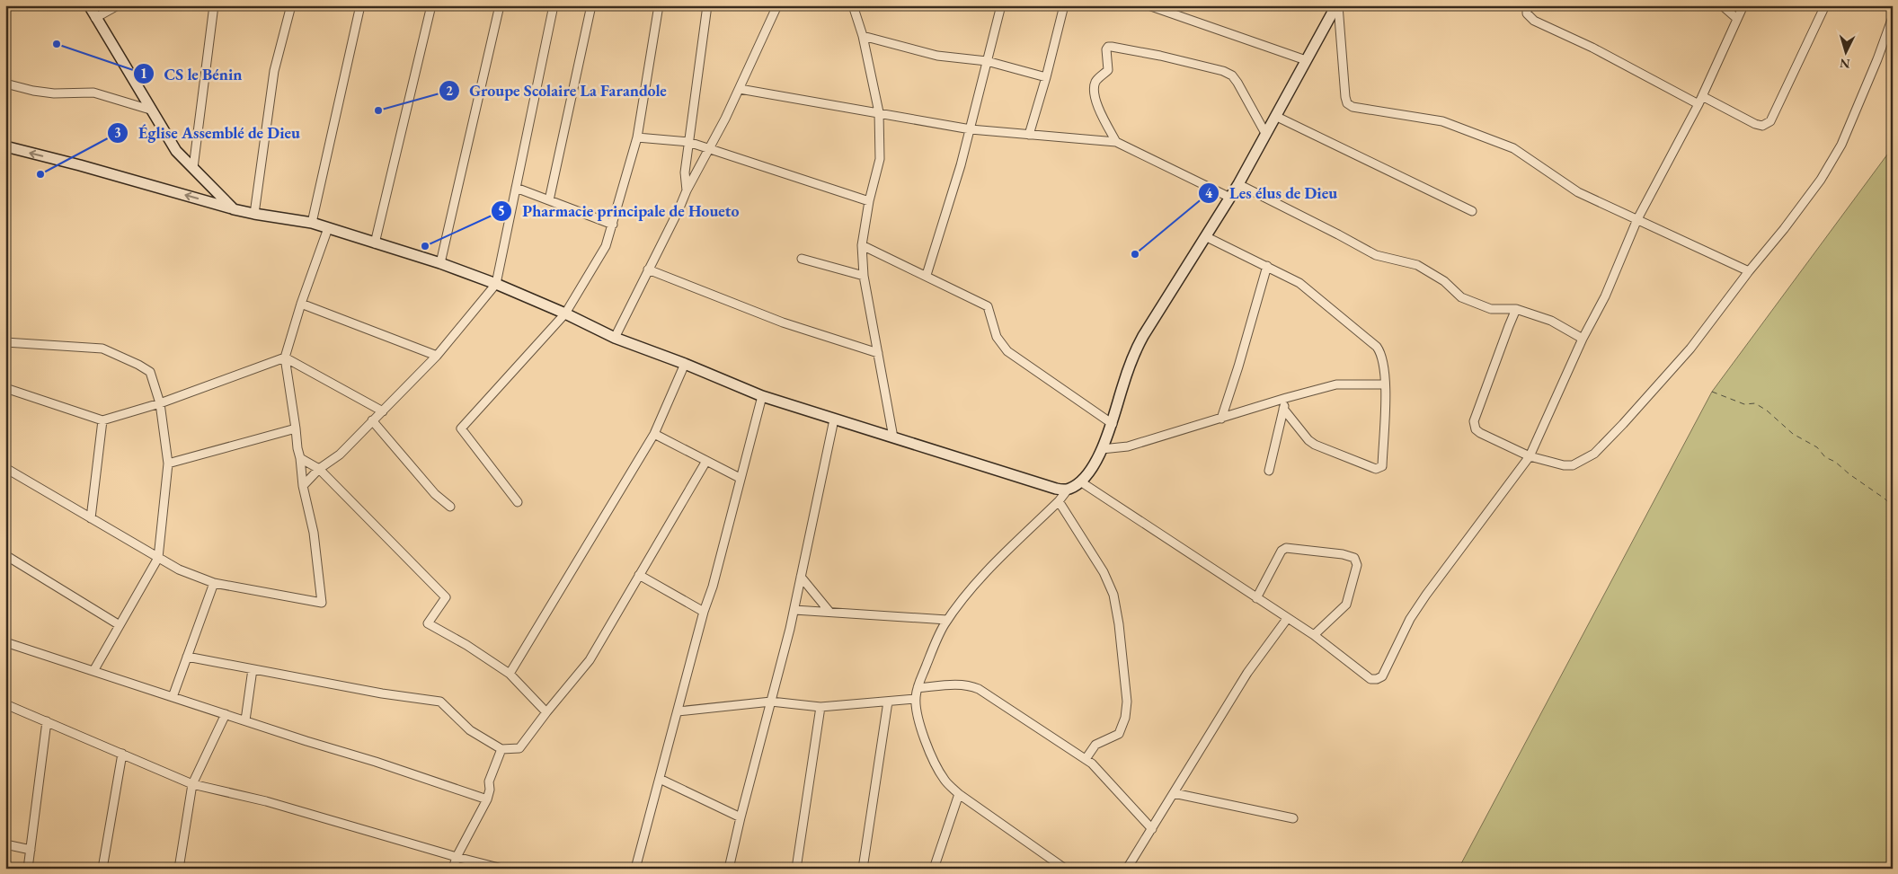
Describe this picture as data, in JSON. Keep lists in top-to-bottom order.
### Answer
{
  "places": [
    "CS le Bénin",
    "Groupe Scolaire La Farandole",
    "Église Assemblé de Dieu",
    "Pharmacie principale de Houeto",
    "Les élus de Dieu"
  ],
  "north": "bottom"
}
